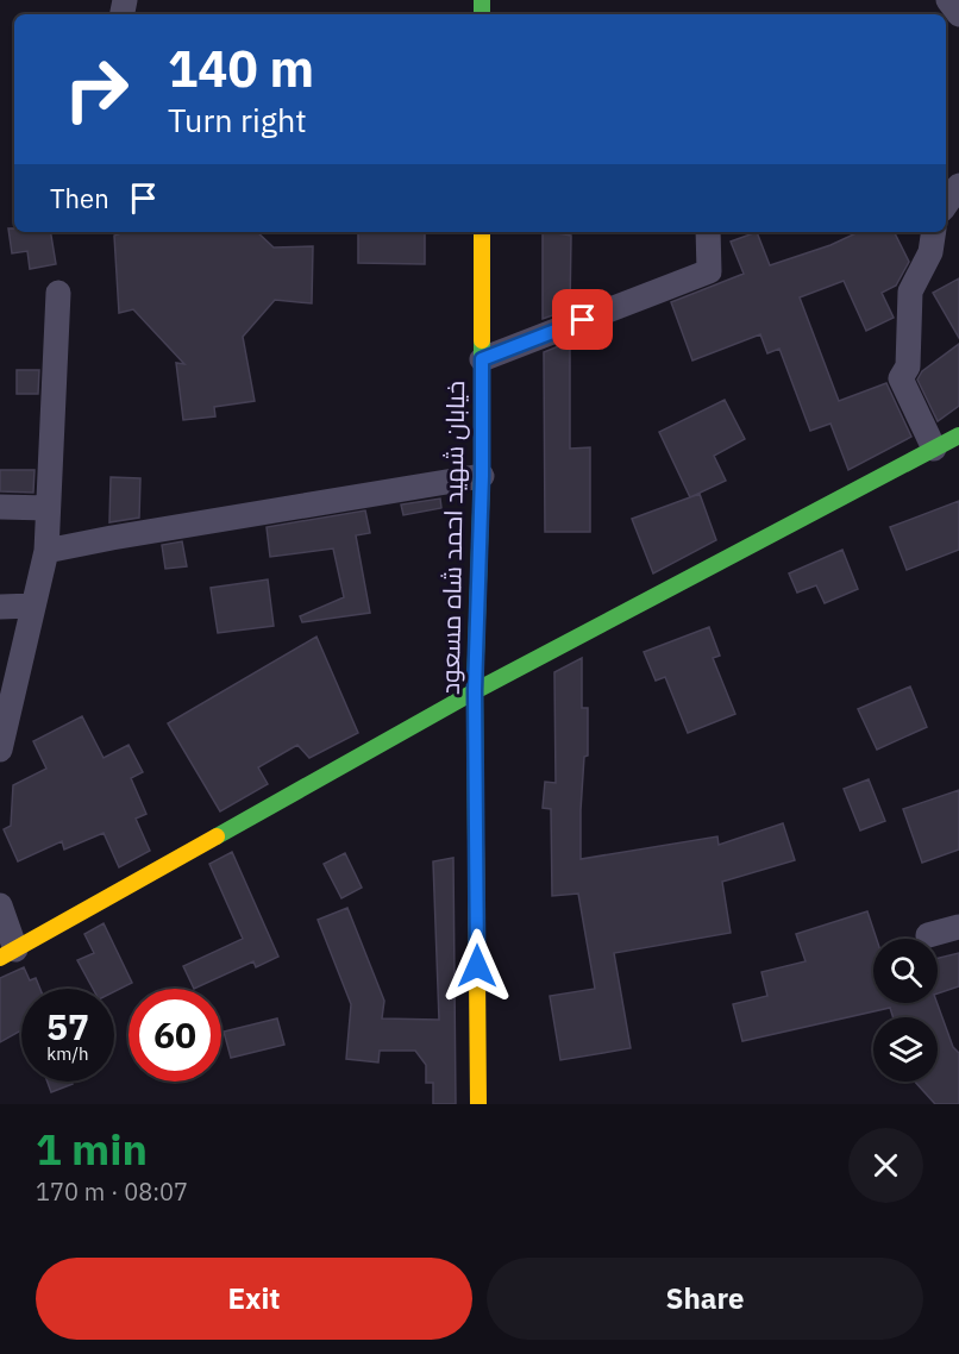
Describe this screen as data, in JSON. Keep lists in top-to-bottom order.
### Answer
{
  "streets": {
    "street": ["خیابان شهید احمد شاه مسعود"]
  },
  "page": {
    "turn": ["140 m", "Turn right"],
    "then": "Then",
    "speed": "57 km/h",
    "limit": "60",
    "heading": ["1 min", "170 m · 08:07"],
    "buttons": ["Exit", "Share"]
  }
}
